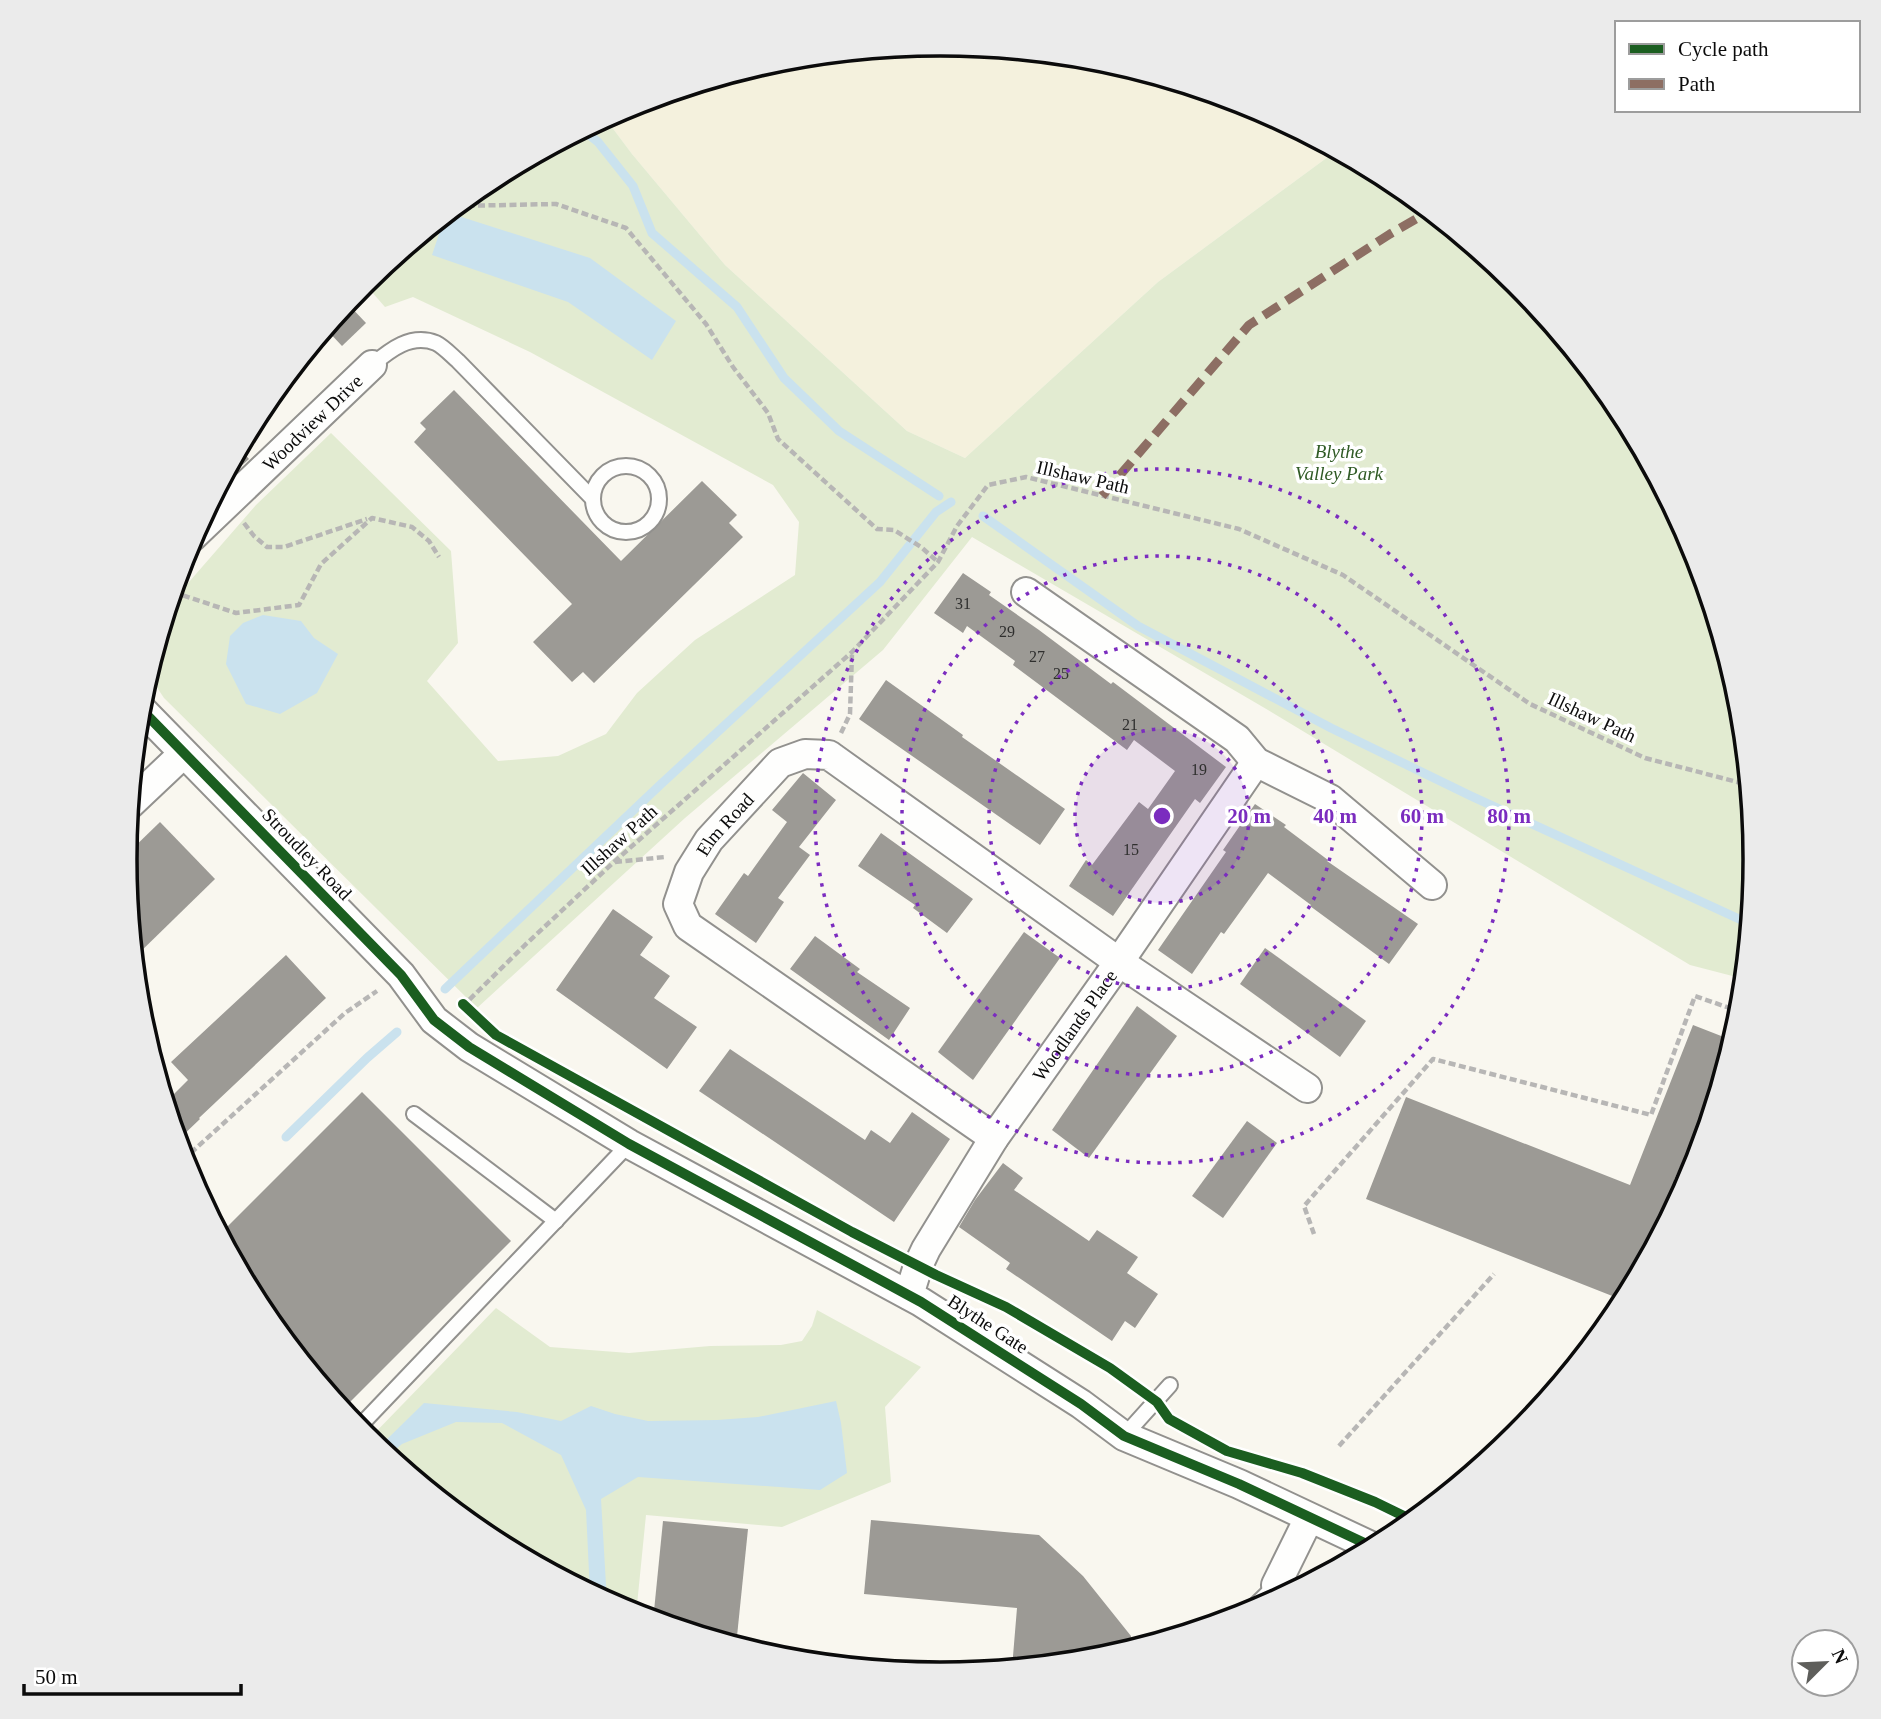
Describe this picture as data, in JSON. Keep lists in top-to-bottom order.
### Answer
{
  "streets": {
    "street": [
      "Woodview Drive",
      "Elm Road",
      "Stroudley Road",
      "Woodlands Place",
      "Blythe Gate"
    ],
    "path": ["Illshaw Path"]
  },
  "crossings": [
    ["Illshaw Path", "Stroudley Road"],
    ["Illshaw Path", "Blythe Gate"],
    ["Elm Road", "Woodlands Place"],
    ["Stroudley Road", "Blythe Gate"],
    ["Woodlands Place", "Blythe Gate"]
  ],
  "parks": ["Blythe Valley Park"],
  "house_numbers": [
    "31",
    "29",
    "27",
    "25",
    "21",
    "19",
    "15"
  ],
  "legend": ["Cycle path", "Path"],
  "scale_bar": "50 m",
  "north": "top right",
  "rings": [
    "20 m",
    "40 m",
    "60 m",
    "80 m"
  ]
}
